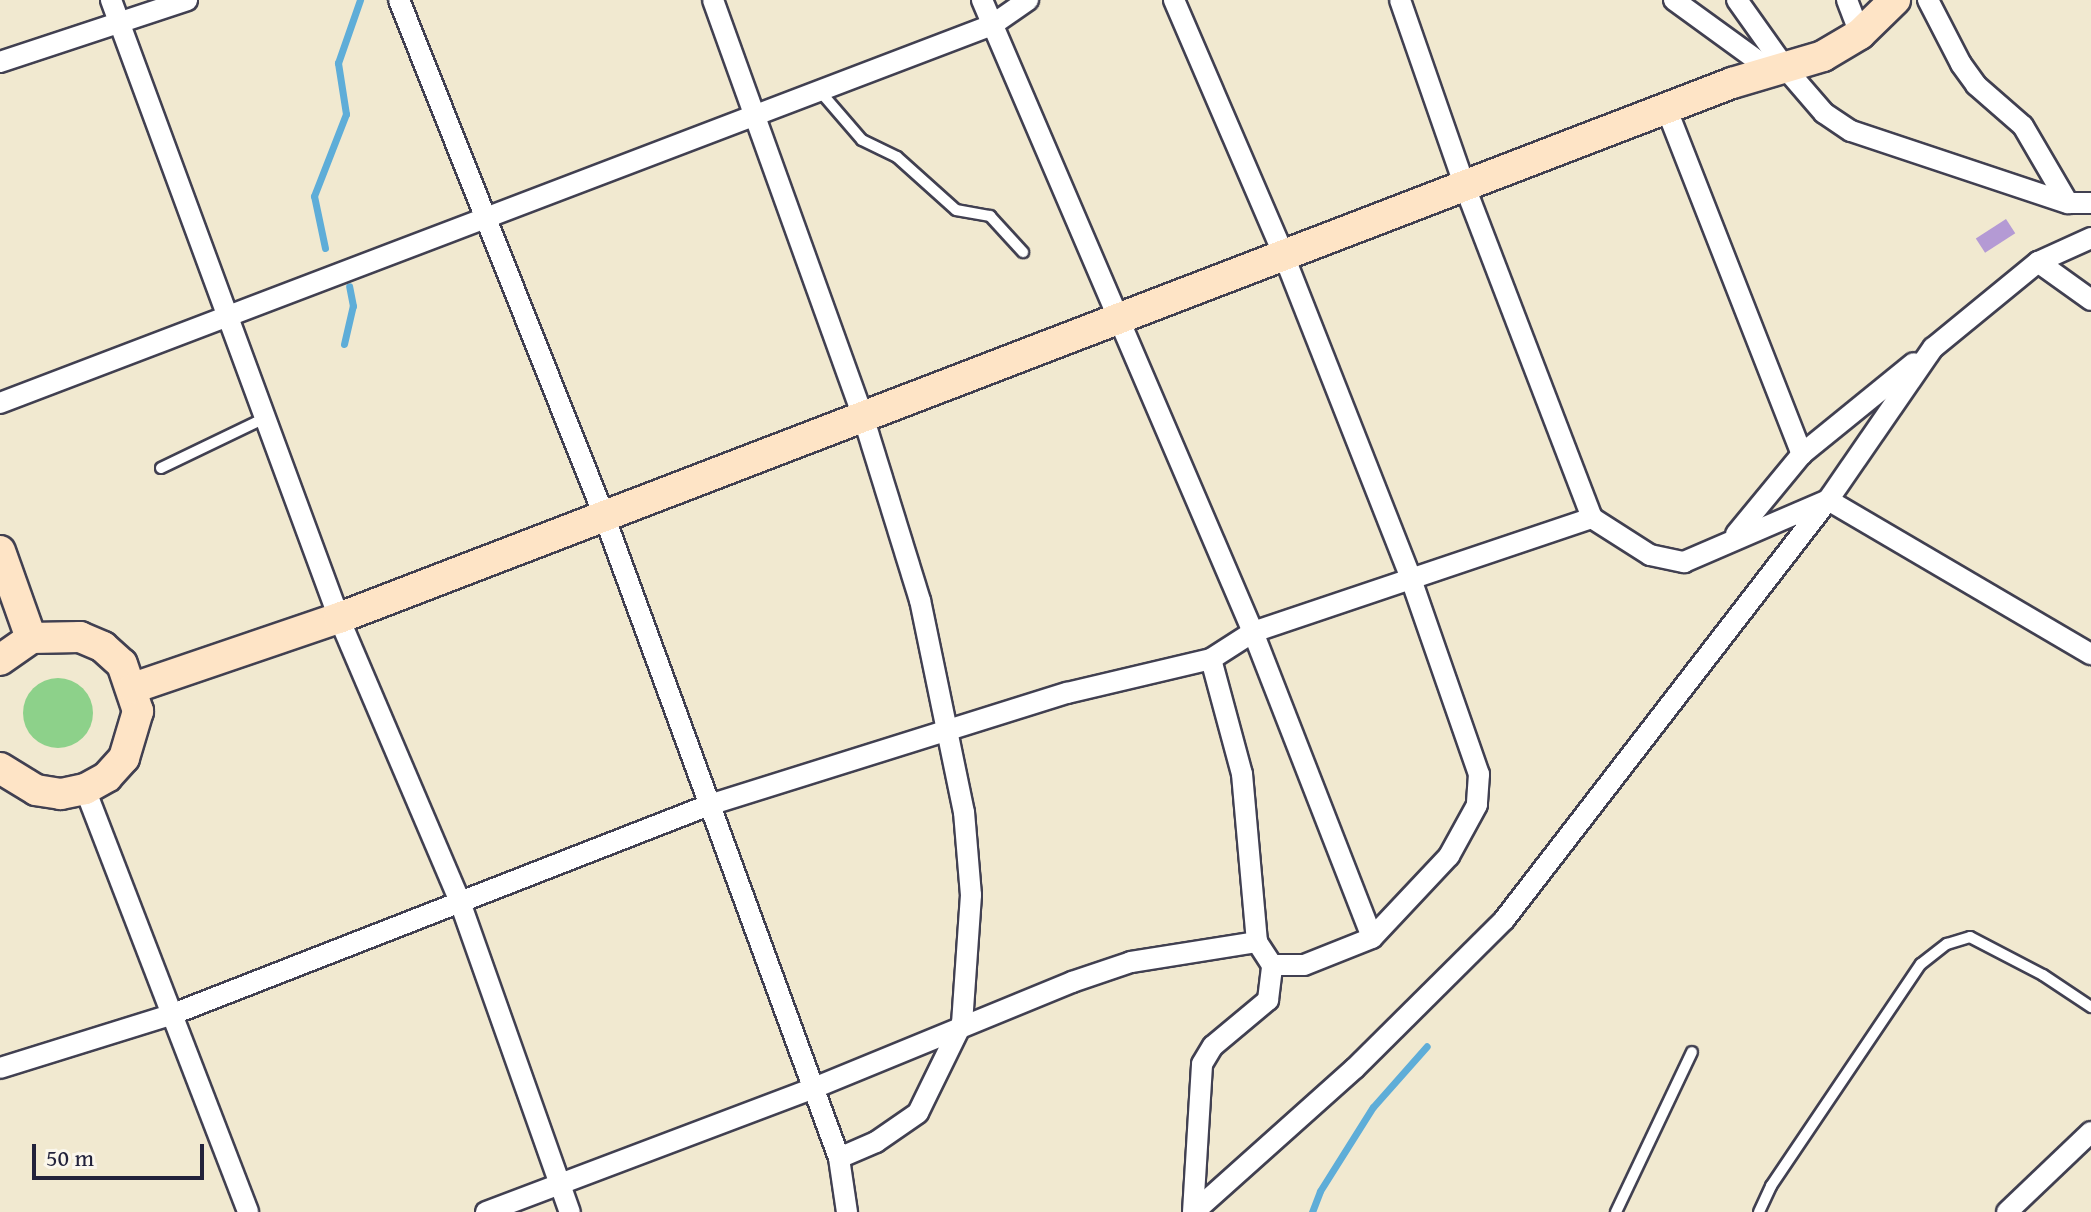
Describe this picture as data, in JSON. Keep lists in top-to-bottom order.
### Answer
{
  "scale_bar": "50 m"
}
